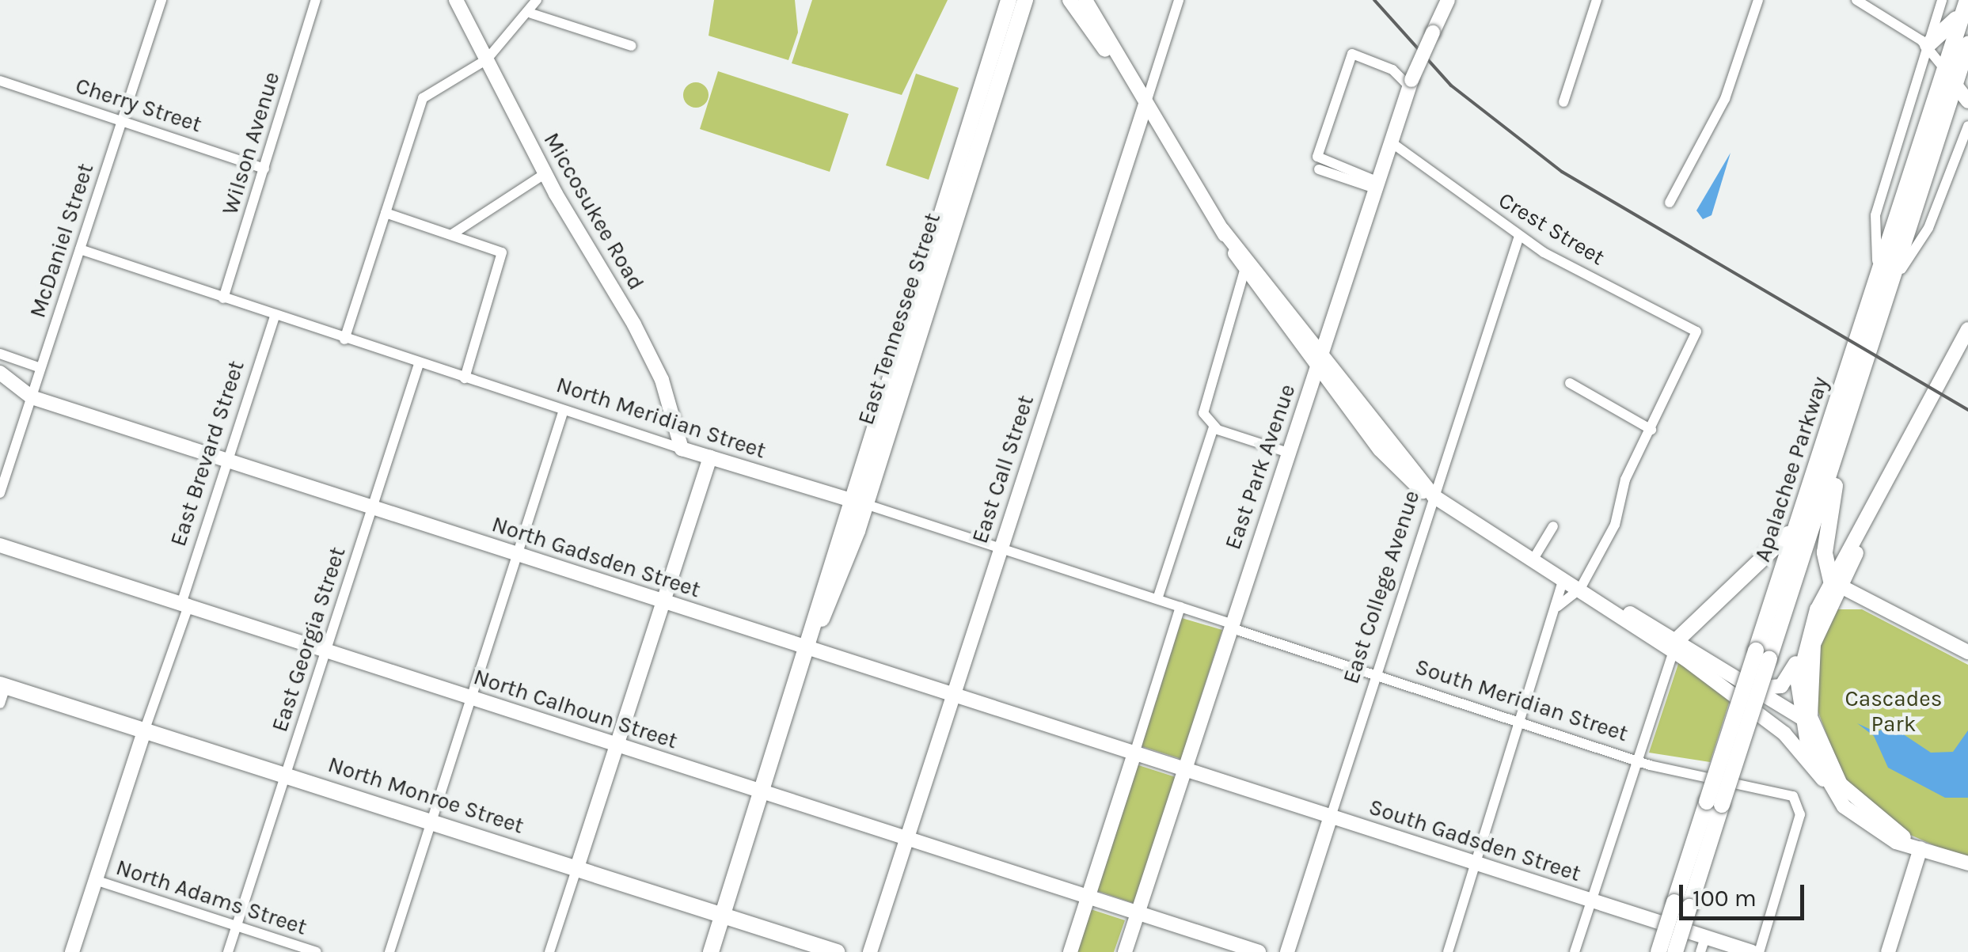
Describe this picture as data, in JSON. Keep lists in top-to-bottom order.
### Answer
{
  "streets": {
    "main road": ["East Tennessee Street", "Apalachee Parkway", "North Monroe Street"],
    "street": [
      "Cherry Street",
      "Wilson Avenue",
      "Miccosukee Road",
      "Crest Street",
      "McDaniel Street",
      "North Meridian Street",
      "East Brevard Street",
      "East Park Avenue",
      "East Call Street",
      "North Gadsden Street",
      "East College Avenue",
      "East Georgia Street",
      "South Meridian Street",
      "North Calhoun Street",
      "South Gadsden Street",
      "North Adams Street"
    ]
  },
  "crossings": [
    ["Cherry Street", "Wilson Avenue"],
    ["Cherry Street", "McDaniel Street"],
    ["Wilson Avenue", "North Meridian Street"],
    ["Miccosukee Road", "North Meridian Street"],
    ["Crest Street", "East Park Avenue"],
    ["Crest Street", "East College Avenue"],
    ["McDaniel Street", "North Meridian Street"],
    ["McDaniel Street", "North Gadsden Street"],
    ["East Tennessee Street", "North Meridian Street"],
    ["East Tennessee Street", "North Gadsden Street"],
    ["East Tennessee Street", "North Calhoun Street"],
    ["East Tennessee Street", "North Monroe Street"],
    ["North Meridian Street", "East Brevard Street"],
    ["North Meridian Street", "East Park Avenue"],
    ["North Meridian Street", "East Call Street"],
    ["North Meridian Street", "East Georgia Street"],
    ["North Meridian Street", "South Meridian Street"],
    ["East Brevard Street", "North Gadsden Street"],
    ["East Brevard Street", "North Calhoun Street"],
    ["East Brevard Street", "North Monroe Street"],
    ["East Brevard Street", "North Adams Street"],
    ["East Park Avenue", "North Gadsden Street"],
    ["East Park Avenue", "South Meridian Street"],
    ["East Park Avenue", "North Calhoun Street"],
    ["East Park Avenue", "South Gadsden Street"],
    ["East Call Street", "North Gadsden Street"],
    ["East Call Street", "North Calhoun Street"],
    ["North Gadsden Street", "East Georgia Street"],
    ["North Gadsden Street", "South Gadsden Street"],
    ["East College Avenue", "South Meridian Street"],
    ["East College Avenue", "South Gadsden Street"],
    ["East Georgia Street", "North Calhoun Street"],
    ["East Georgia Street", "North Monroe Street"],
    ["East Georgia Street", "North Adams Street"]
  ],
  "parks": ["Cascades Park"],
  "scale_bar": "100 m"
}
